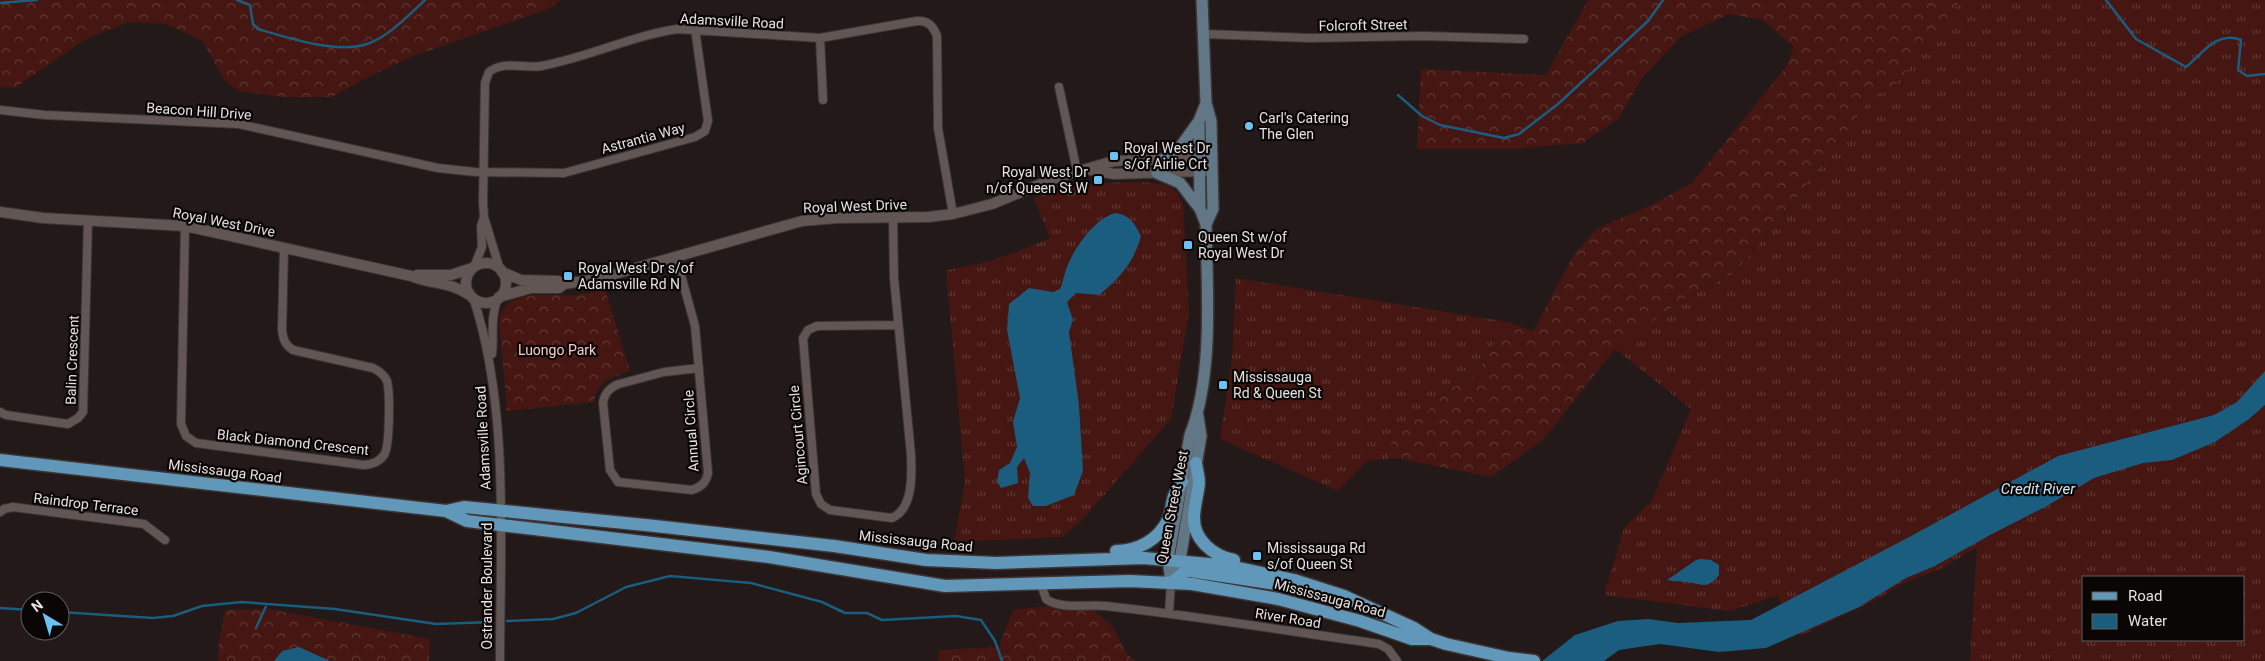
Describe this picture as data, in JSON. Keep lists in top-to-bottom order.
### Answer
{
  "streets": {
    "main road": ["Mississauga Road", "Queen Street West"],
    "street": [
      "Adamsville Road",
      "Folcroft Street",
      "Beacon Hill Drive",
      "Astrantia Way",
      "Royal West Drive",
      "Balin Crescent",
      "Annual Circle",
      "Agincourt Circle",
      "Black Diamond Crescent",
      "Raindrop Terrace",
      "Ostrander Boulevard",
      "River Road"
    ]
  },
  "crossings": [
    ["Adamsville Road", "Beacon Hill Drive"],
    ["Adamsville Road", "Astrantia Way"],
    ["Adamsville Road", "Royal West Drive"],
    ["Adamsville Road", "Mississauga Road"],
    ["Adamsville Road", "Ostrander Boulevard"],
    ["Folcroft Street", "Queen Street West"],
    ["Beacon Hill Drive", "Astrantia Way"],
    ["Royal West Drive", "Balin Crescent"],
    ["Royal West Drive", "Annual Circle"],
    ["Royal West Drive", "Agincourt Circle"],
    ["Royal West Drive", "Black Diamond Crescent"],
    ["Royal West Drive", "Queen Street West"],
    ["Mississauga Road", "Queen Street West"],
    ["Mississauga Road", "Ostrander Boulevard"],
    ["Mississauga Road", "River Road"]
  ],
  "water": ["Credit River"],
  "parks": ["Luongo Park"],
  "places": {
    "other": ["Carl's Catering The Glen"],
    "transit": [
      "Royal West Dr s/of Airlie Crt",
      "Royal West Dr n/of Queen St W",
      "Queen St w/of Royal West Dr",
      "Royal West Dr s/of Adamsville Rd N",
      "Mississauga Rd & Queen St",
      "Mississauga Rd s/of Queen St"
    ]
  },
  "legend": ["Road", "Water"],
  "north": "top left"
}
